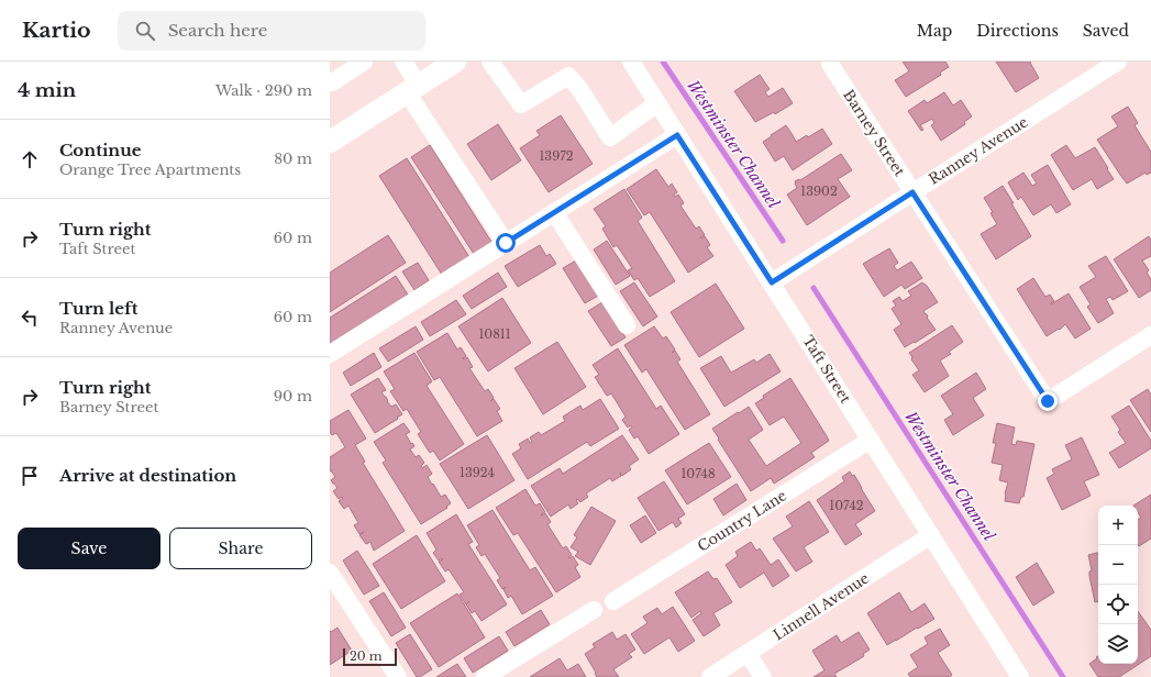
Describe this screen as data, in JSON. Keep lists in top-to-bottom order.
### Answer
{
  "streets": {
    "street": [
      "Barney Street",
      "Ranney Avenue",
      "Taft Street",
      "Country Lane",
      "Linnell Avenue"
    ]
  },
  "crossings": [
    ["Barney Street", "Ranney Avenue"],
    ["Ranney Avenue", "Taft Street"],
    ["Taft Street", "Country Lane"],
    ["Taft Street", "Linnell Avenue"]
  ],
  "water": ["Westminster Channel"],
  "house_numbers": [
    "13972",
    "13902",
    "10811",
    "13924",
    "10748",
    "10742"
  ],
  "scale_bar": "20 m",
  "page": {
    "header": "Kartio",
    "search": "Search here",
    "nav": ["Map", "Directions", "Saved"],
    "heading": ["4 min", "Walk · 290 m"],
    "list": [
      ["Continue", "Orange Tree Apartments", "80 m"],
      ["Turn right", "Taft Street", "60 m"],
      ["Turn left", "Ranney Avenue", "60 m"],
      ["Turn right", "Barney Street", "90 m"],
      "Arrive at destination"
    ],
    "map_buttons": ["+", "−"],
    "buttons": ["Save", "Share"],
    "scale": "20 m"
  }
}
